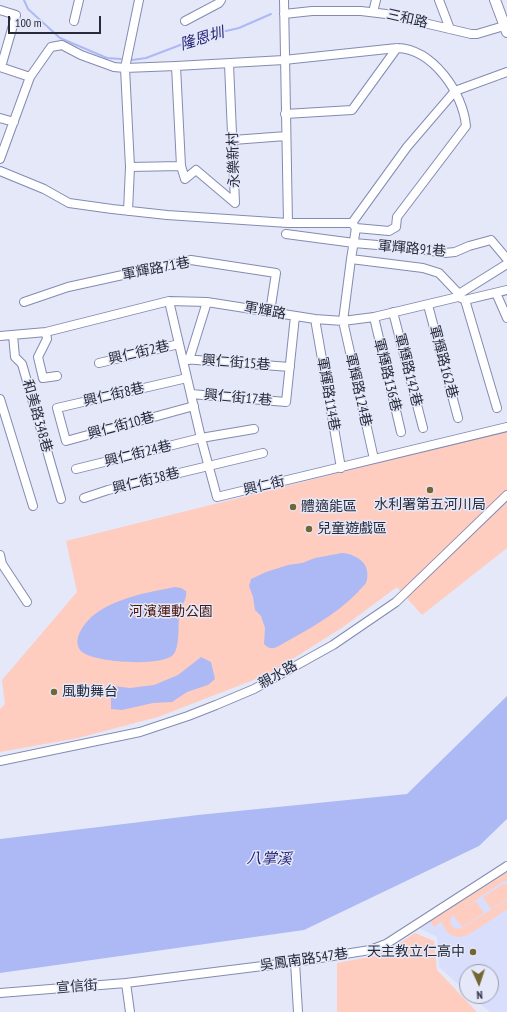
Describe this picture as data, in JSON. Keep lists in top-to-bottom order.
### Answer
{
  "streets": {
    "street": [
      "三和路",
      "永樂新村",
      "軍輝路91巷",
      "軍輝路71巷",
      "軍輝路",
      "興仁街2巷",
      "軍輝路162巷",
      "興仁街15巷",
      "軍輝路142巷",
      "軍輝路136巷",
      "軍輝路124巷",
      "軍輝路114巷",
      "興仁街8巷",
      "興仁街17巷",
      "和美路348巷",
      "興仁街10巷",
      "興仁街24巷",
      "興仁街38巷",
      "興仁街",
      "親水路",
      "吳鳳南路547巷",
      "宣信街"
    ]
  },
  "crossings": [
    ["軍輝路71巷", "軍輝路"],
    ["軍輝路", "軍輝路162巷"],
    ["軍輝路", "軍輝路142巷"],
    ["軍輝路", "軍輝路136巷"],
    ["軍輝路", "軍輝路124巷"],
    ["軍輝路", "軍輝路114巷"],
    ["軍輝路", "和美路348巷"],
    ["軍輝路", "興仁街"],
    ["興仁街2巷", "興仁街"],
    ["興仁街15巷", "興仁街17巷"],
    ["興仁街15巷", "興仁街"],
    ["軍輝路124巷", "興仁街"],
    ["軍輝路114巷", "興仁街"],
    ["興仁街8巷", "興仁街10巷"],
    ["興仁街8巷", "興仁街"],
    ["興仁街17巷", "興仁街"],
    ["興仁街10巷", "興仁街"],
    ["興仁街24巷", "興仁街"],
    ["興仁街38巷", "興仁街"],
    ["吳鳳南路547巷", "宣信街"]
  ],
  "water": ["隆恩圳", "八掌溪"],
  "parks": ["河濱運動公園"],
  "places": [
    "水利署第五河川局",
    "體適能區",
    "兒童遊戲區",
    "風動舞台",
    "天主教立仁高中"
  ],
  "scale_bar": "100 m",
  "north": "bottom"
}
